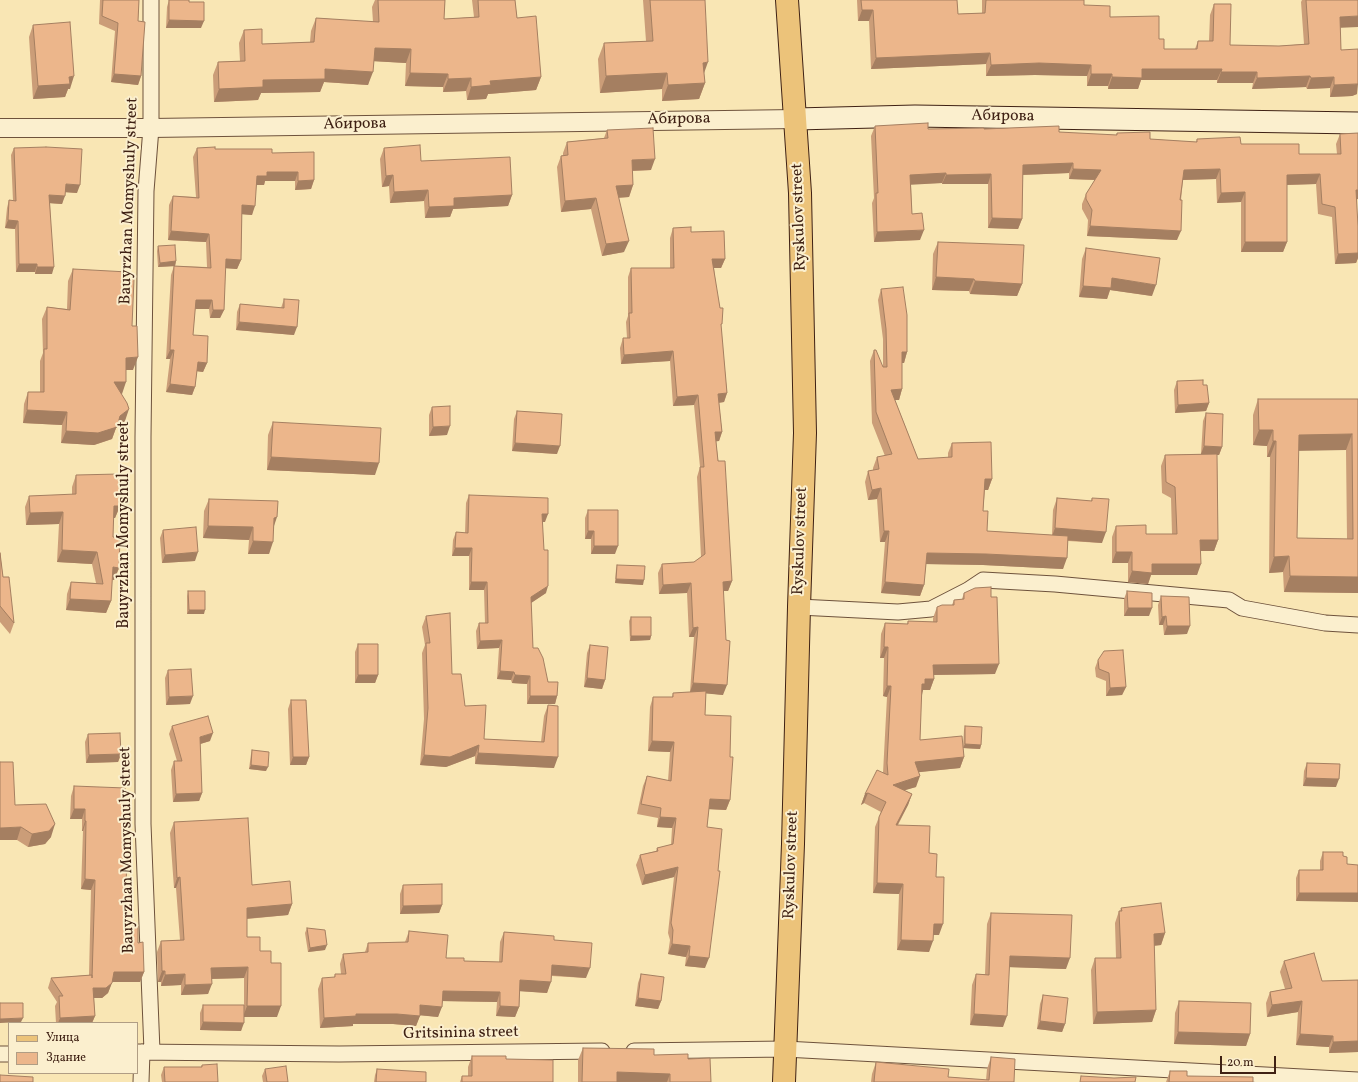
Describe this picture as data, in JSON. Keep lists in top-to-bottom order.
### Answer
{
  "streets": {
    "main road": ["Абирова", "Ryskulov street"],
    "street": ["Bauyrzhan Momyshuly street", "Gritsinina street"]
  },
  "crossings": [
    ["Абирова", "Bauyrzhan Momyshuly street"],
    ["Абирова", "Ryskulov street"],
    ["Bauyrzhan Momyshuly street", "Gritsinina street"],
    ["Ryskulov street", "Gritsinina street"]
  ],
  "legend": ["Улица", "Здание"],
  "scale_bar": "20 m"
}
